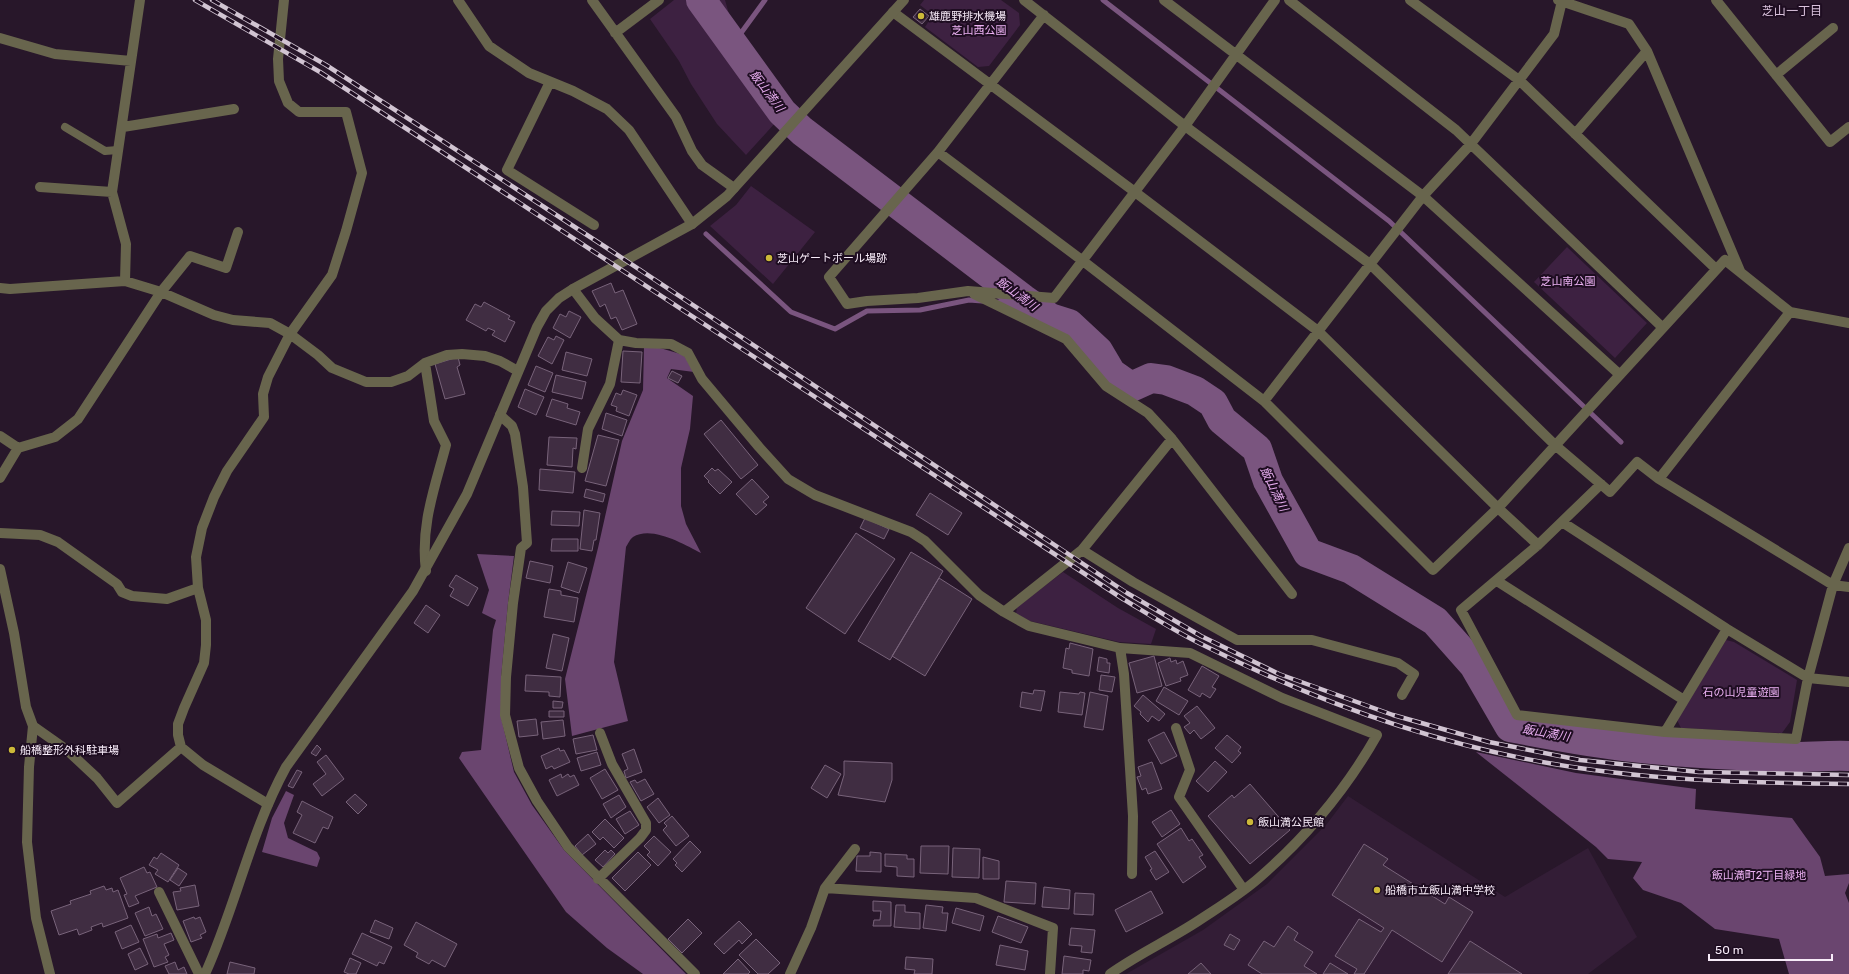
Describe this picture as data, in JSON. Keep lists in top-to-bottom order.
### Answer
{
  "districts": ["芝山一丁目"],
  "water": ["飯山満川"],
  "parks": [
    "芝山西公園",
    "芝山南公園",
    "石の山児童遊園",
    "飯山満町2丁目緑地"
  ],
  "places": [
    "雄鹿野排水機場",
    "芝山ゲートボール場跡",
    "船橋整形外科駐車場",
    "飯山満公民館",
    "船橋市立飯山満中学校"
  ],
  "scale_bar": "50 m"
}
